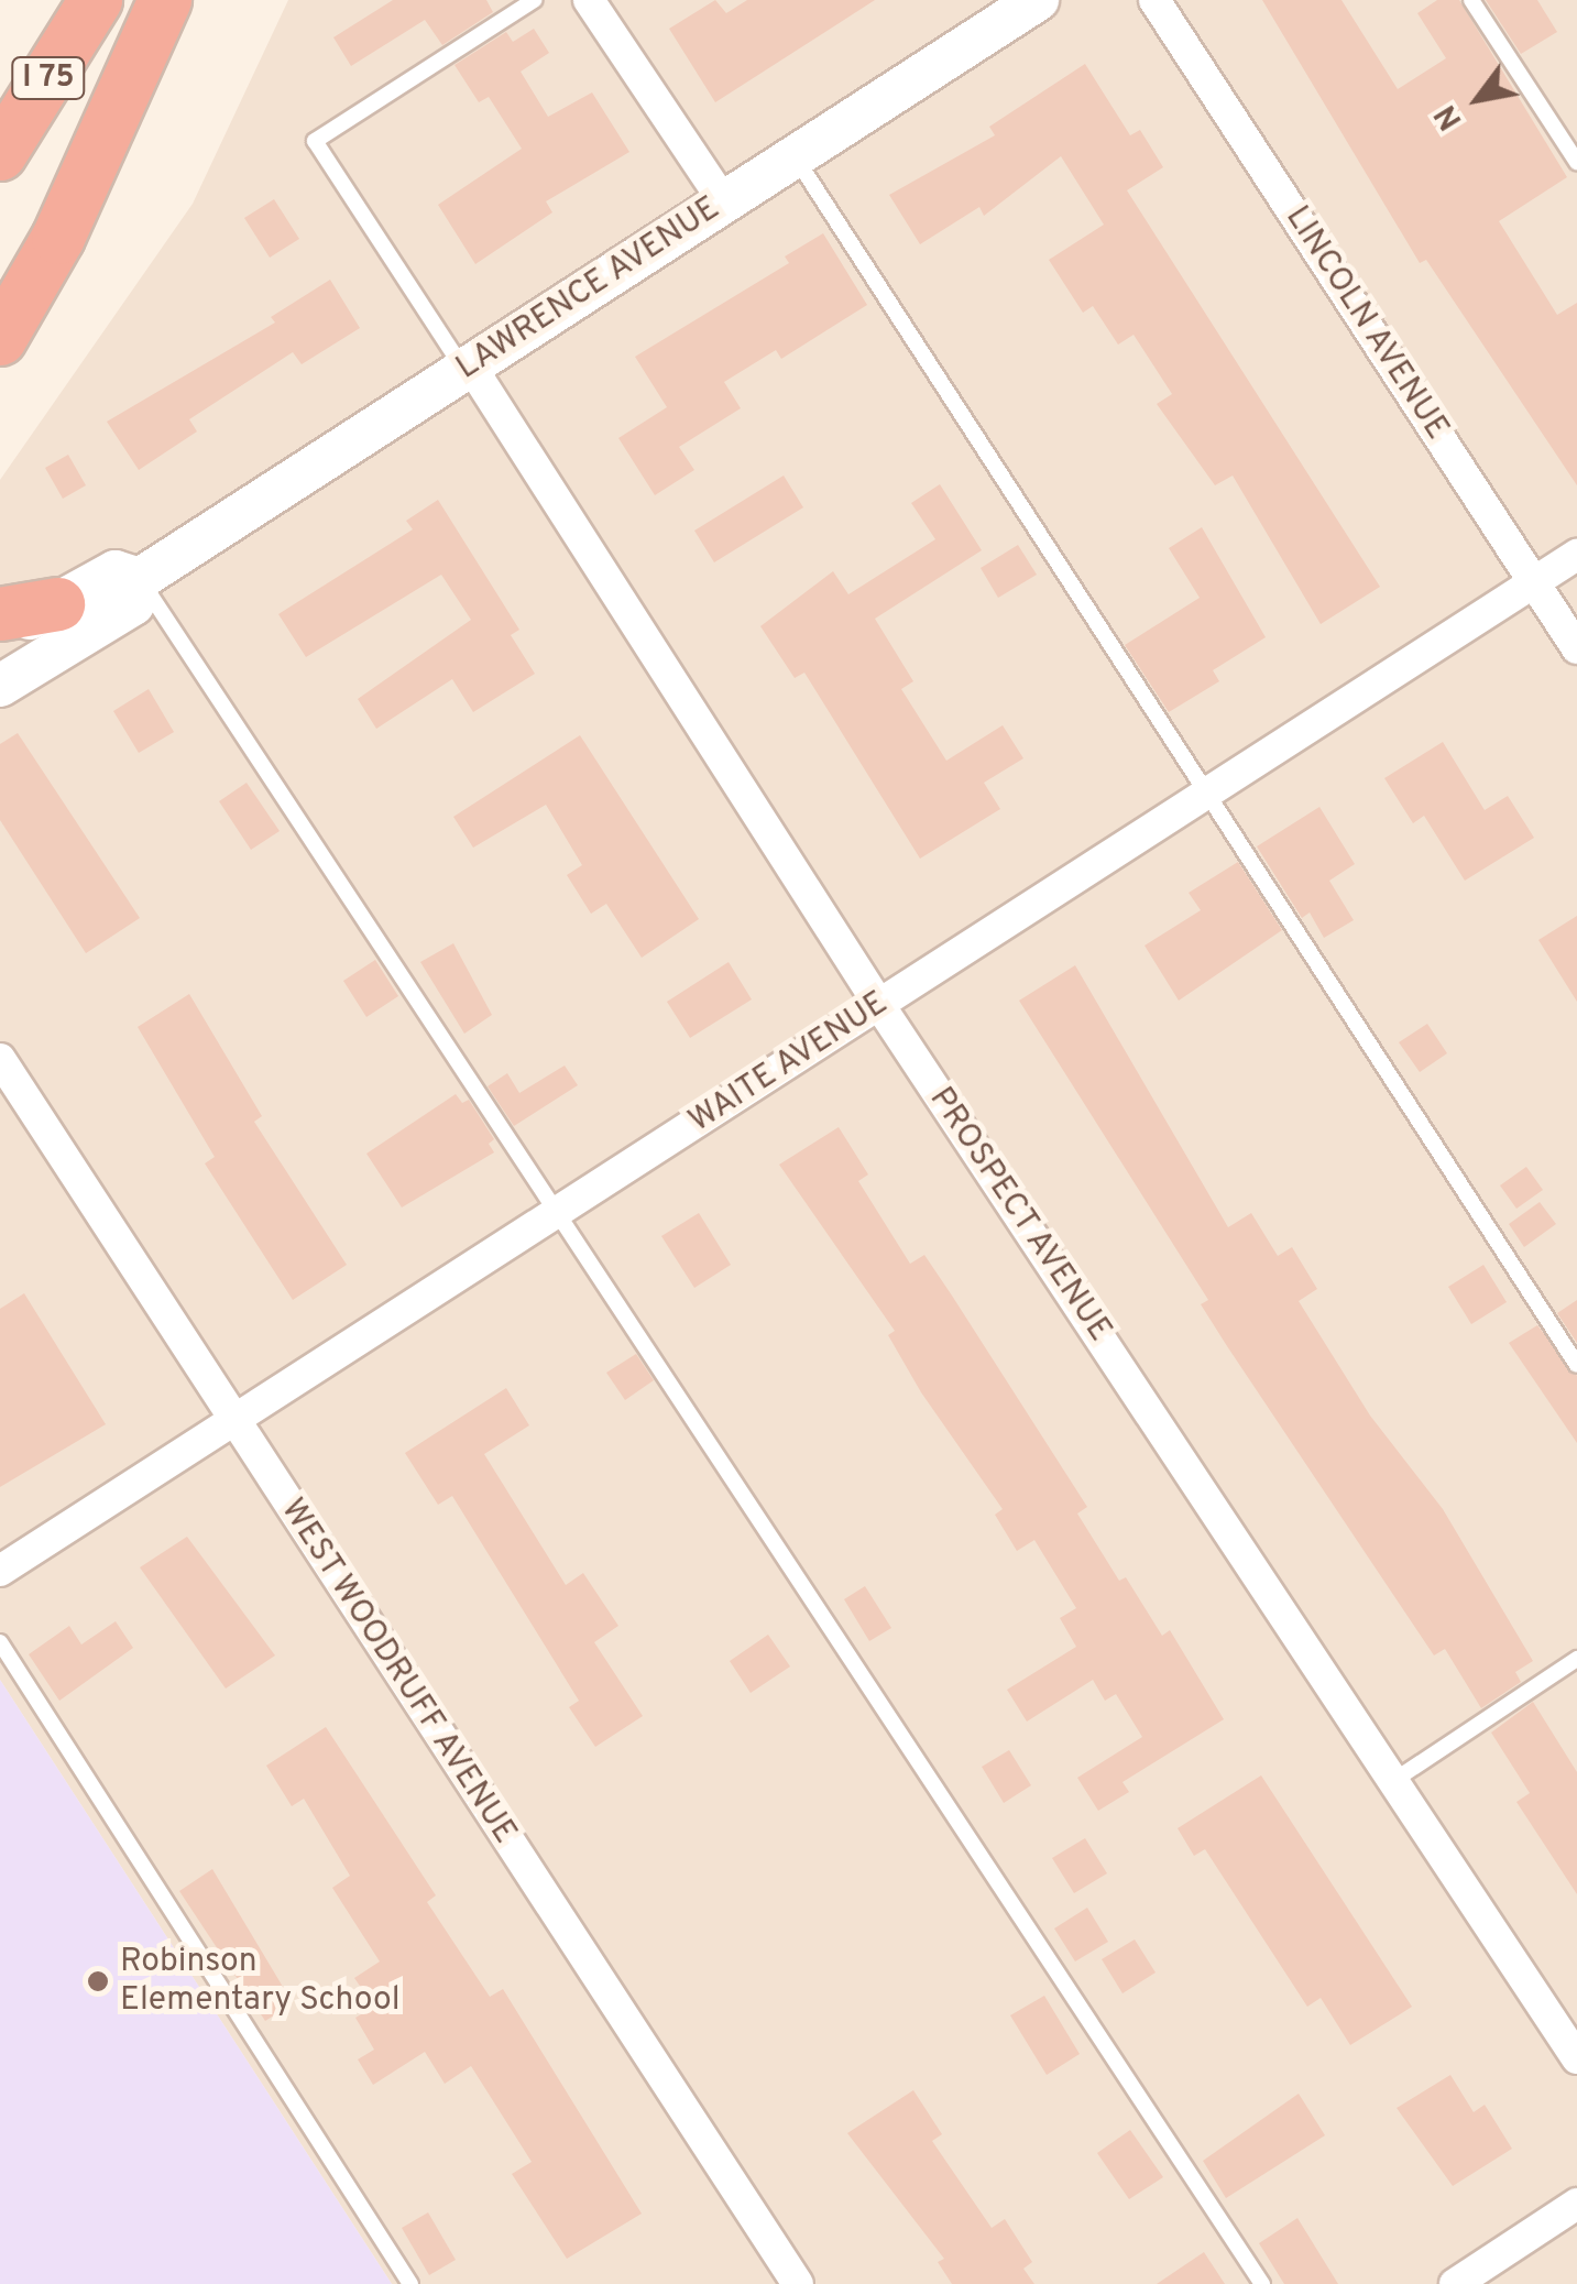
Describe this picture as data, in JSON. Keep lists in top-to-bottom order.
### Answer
{
  "streets": {
    "highway": ["I 75"],
    "street": [
      "LAWRENCE AVENUE",
      "LINCOLN AVENUE",
      "WAITE AVENUE",
      "PROSPECT AVENUE",
      "WEST WOODRUFF AVENUE"
    ]
  },
  "crossings": [
    ["LAWRENCE AVENUE", "PROSPECT AVENUE"],
    ["LINCOLN AVENUE", "WAITE AVENUE"],
    ["WAITE AVENUE", "PROSPECT AVENUE"],
    ["WAITE AVENUE", "WEST WOODRUFF AVENUE"]
  ],
  "places": ["Robinson Elementary School"],
  "north": "bottom left"
}
